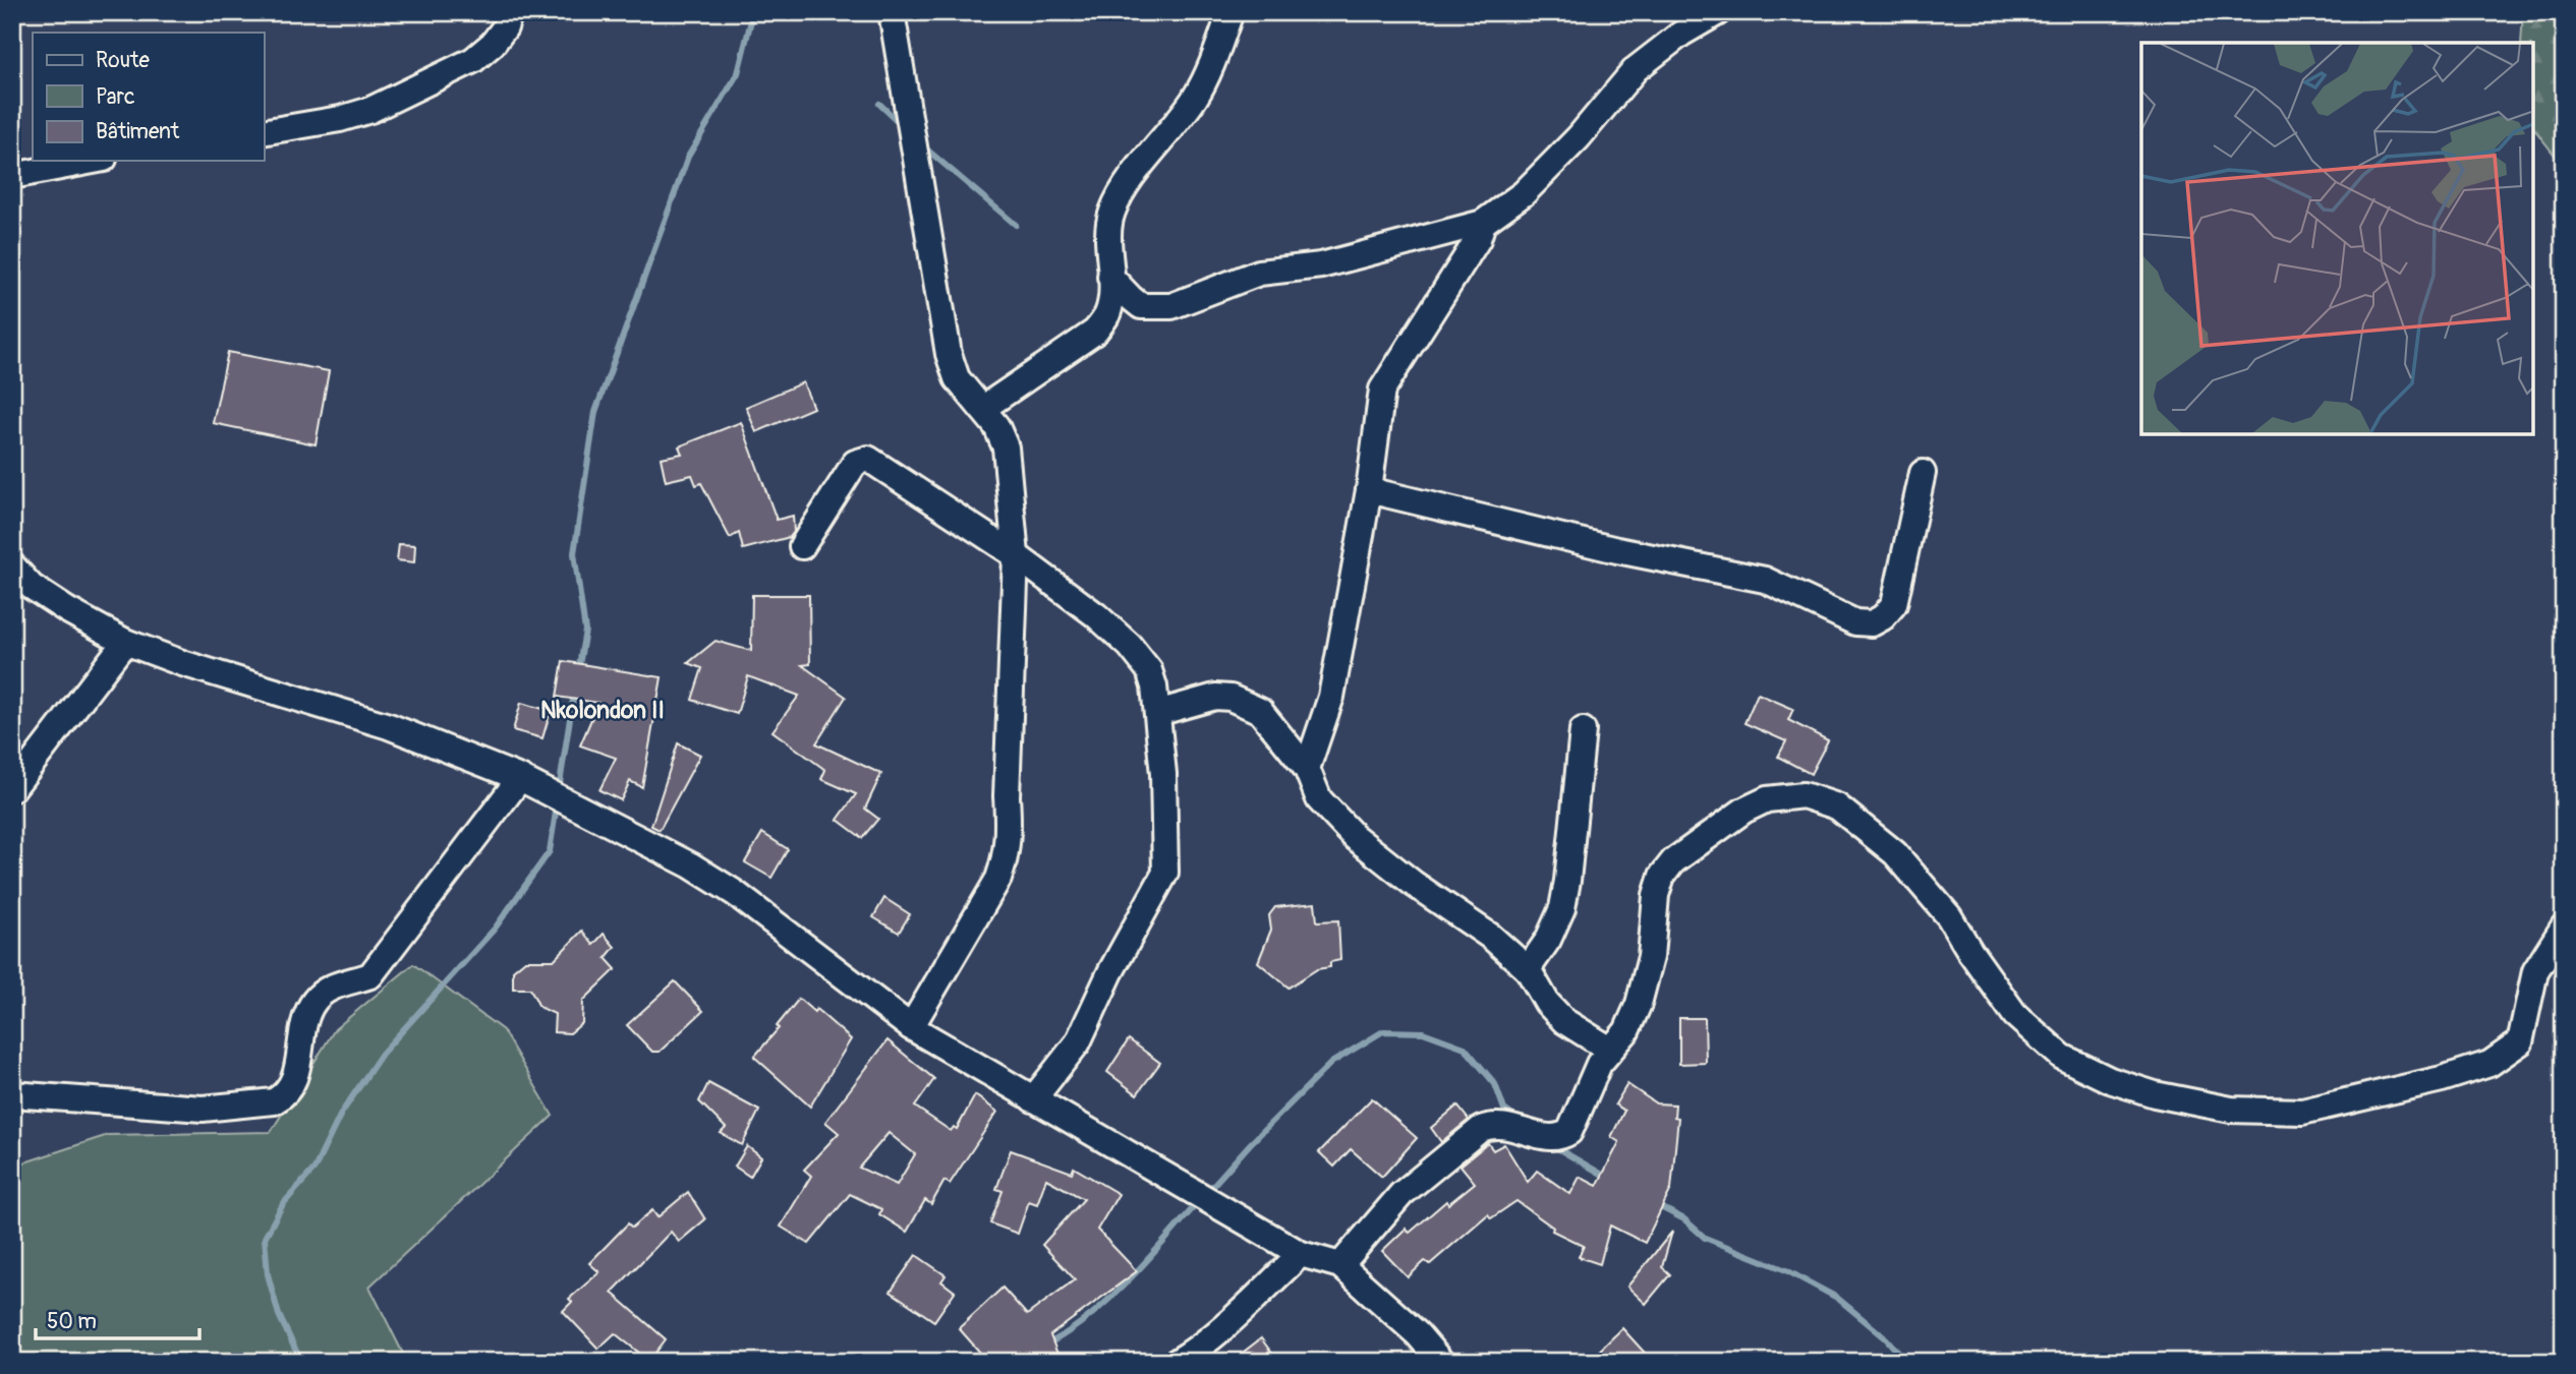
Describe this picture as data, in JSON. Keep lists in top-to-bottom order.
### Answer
{
  "districts": ["Nkolondon II"],
  "legend": ["Route", "Parc", "Bâtiment"],
  "scale_bar": "50 m"
}
